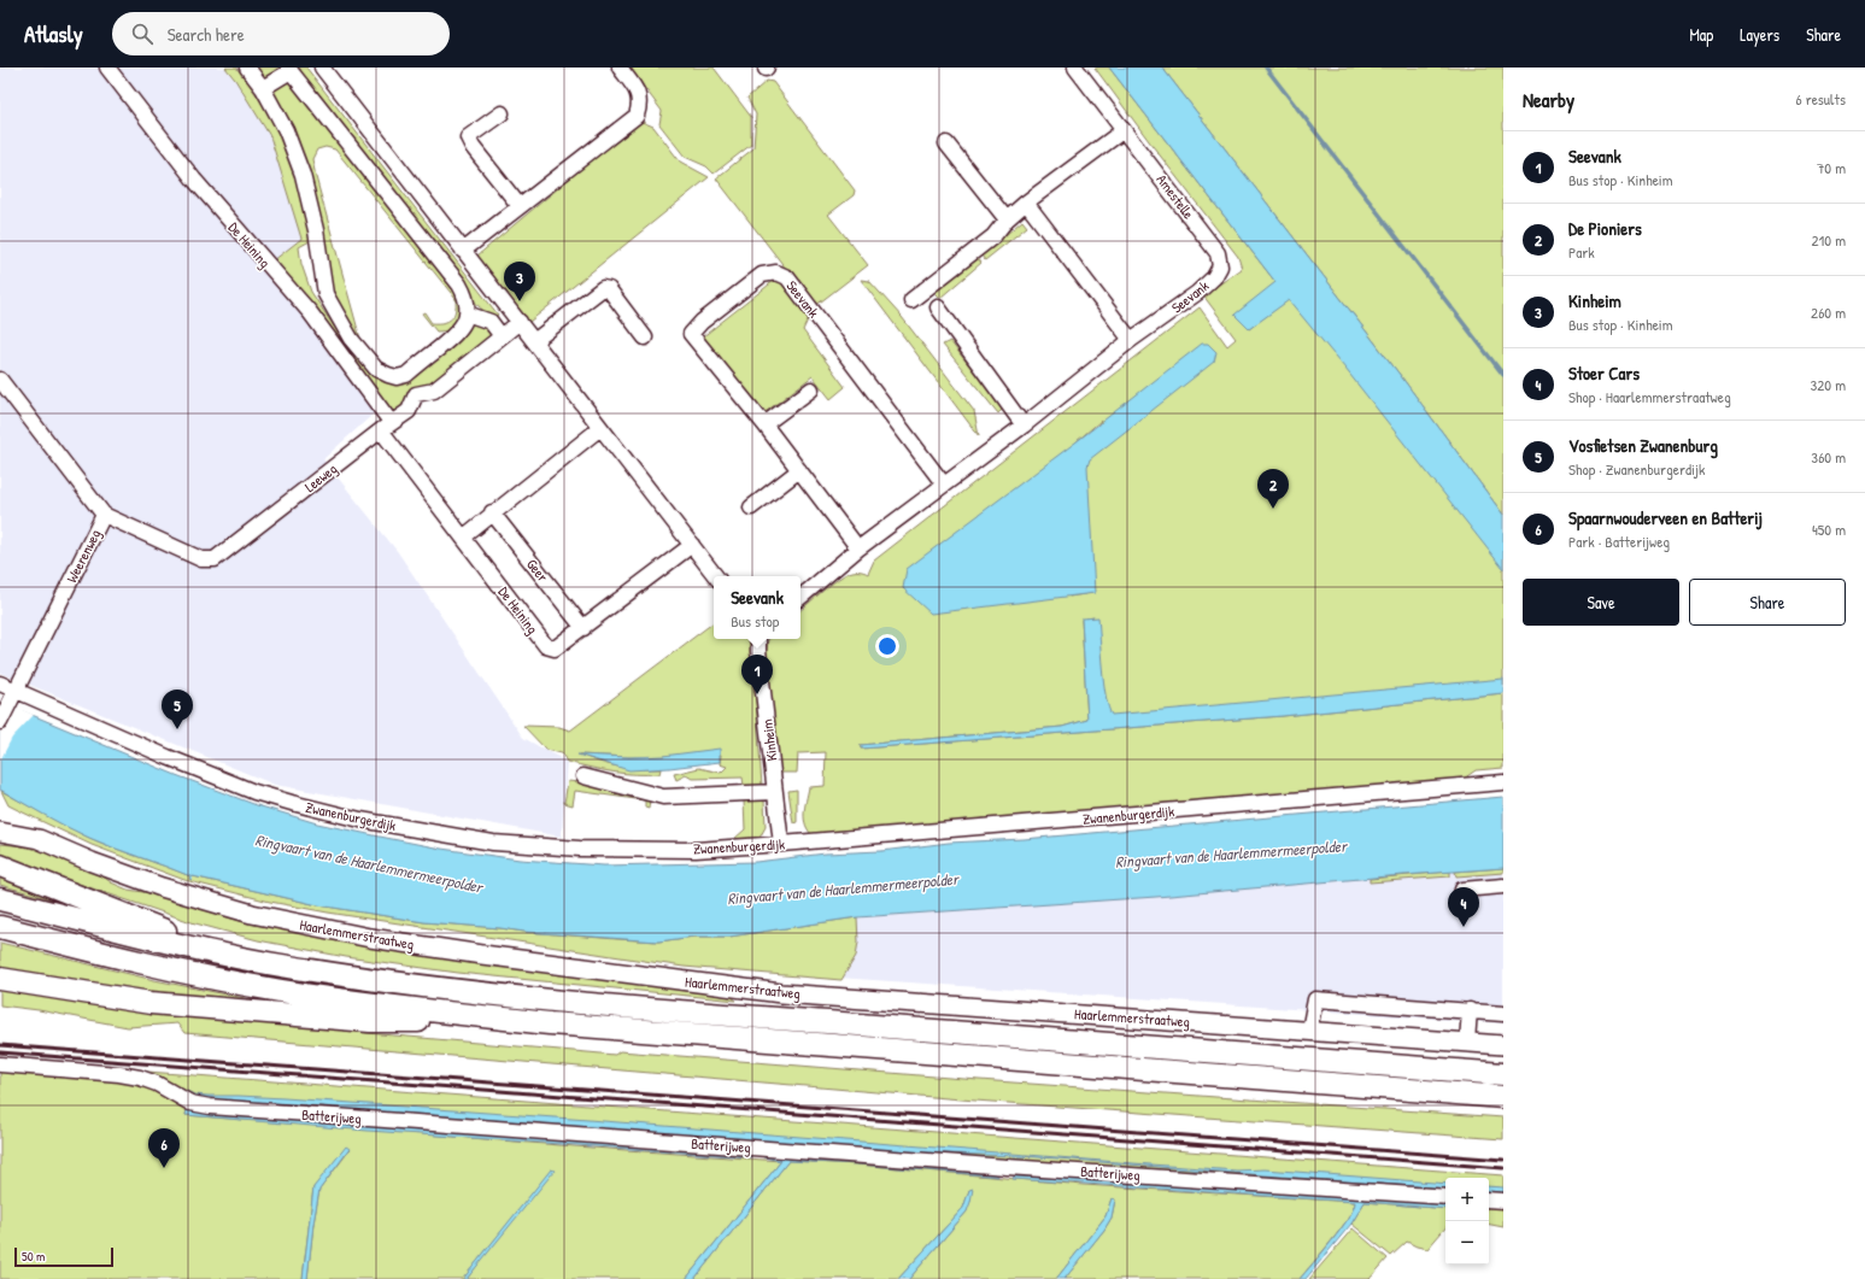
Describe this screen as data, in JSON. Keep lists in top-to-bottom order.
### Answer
{
  "streets": {
    "main road": ["Haarlemmerstraatweg"],
    "street": [
      "Amestelle",
      "De Heining",
      "Seevank",
      "Leeweg",
      "Weerenweg",
      "Geer",
      "Kinheim",
      "Zwanenburgerdijk",
      "Batterijweg"
    ]
  },
  "crossings": [
    ["Amestelle", "Seevank"],
    ["De Heining", "Leeweg"],
    ["De Heining", "Geer"],
    ["Leeweg", "Weerenweg"],
    ["Weerenweg", "Zwanenburgerdijk"],
    ["Kinheim", "Zwanenburgerdijk"]
  ],
  "water": ["Ringvaart van de Haarlemmermeerpolder"],
  "scale_bar": "50 m",
  "page": {
    "header": "Atlasly",
    "search": "Search here",
    "nav": ["Map", "Layers", "Share"],
    "heading": ["Nearby", "6 results"],
    "list": [
      {
        "mark": "1",
        "name": "Seevank",
        "note": "Bus stop · Kinheim",
        "value": "70 m"
      },
      {
        "mark": "2",
        "name": "De Pioniers",
        "note": "Park",
        "value": "210 m"
      },
      {
        "mark": "3",
        "name": "Kinheim",
        "note": "Bus stop · Kinheim",
        "value": "260 m"
      },
      {
        "mark": "4",
        "name": "Stoer Cars",
        "note": "Shop · Haarlemmerstraatweg",
        "value": "320 m"
      },
      {
        "mark": "5",
        "name": "Vosfietsen Zwanenburg",
        "note": "Shop · Zwanenburgerdijk",
        "value": "360 m"
      },
      {
        "mark": "6",
        "name": "Spaarnwouderveen en Batterij",
        "note": "Park · Batterijweg",
        "value": "450 m"
      }
    ],
    "pins": [
      "3",
      "2",
      "1",
      "5",
      "4",
      "6"
    ],
    "buttons": ["Save", "Share"],
    "popup": ["Seevank", "Bus stop"],
    "map_buttons": ["+", "−"],
    "scale": "50 m"
  }
}
